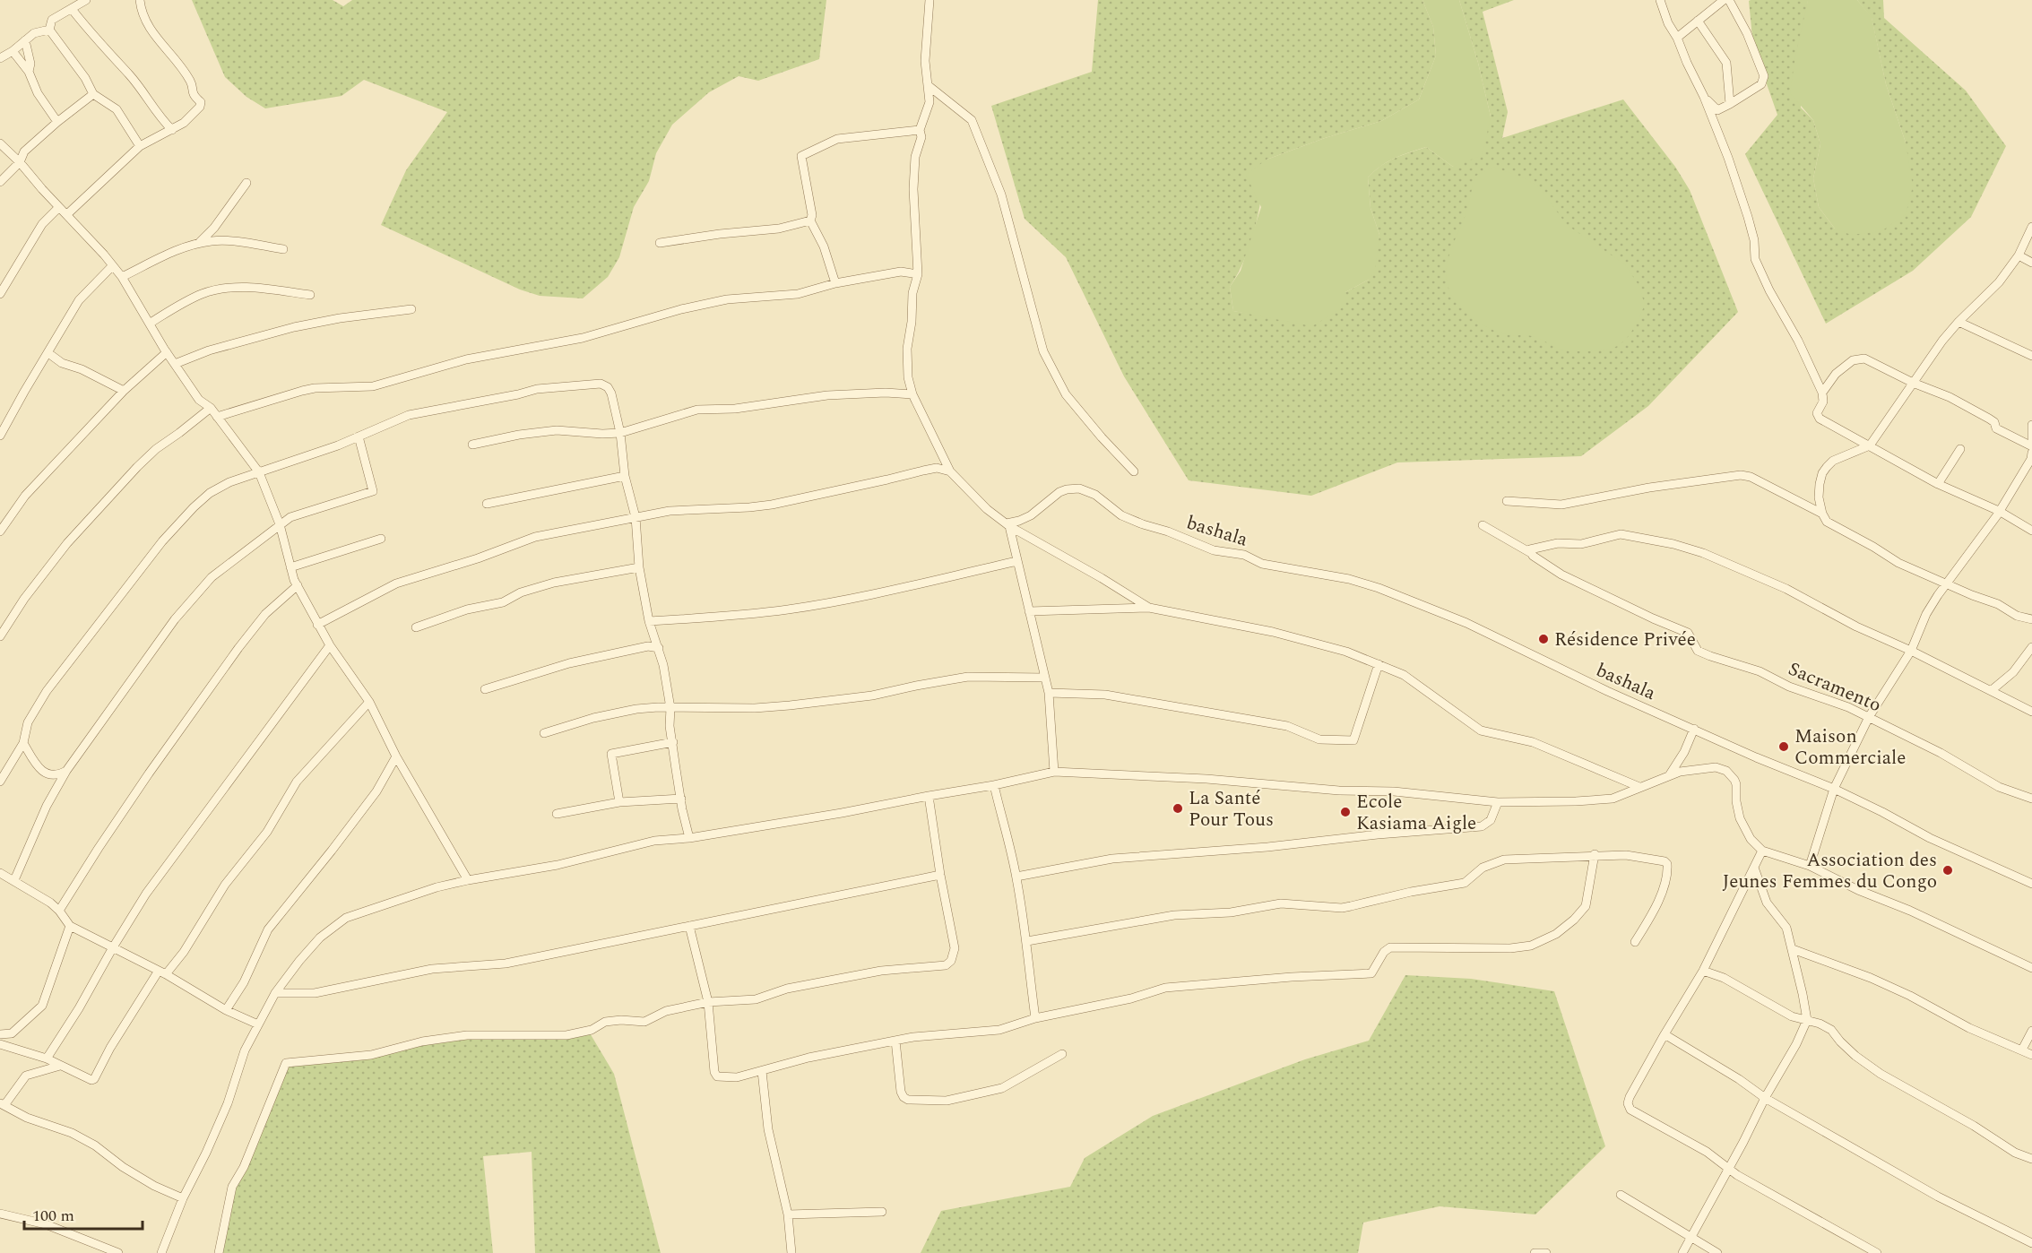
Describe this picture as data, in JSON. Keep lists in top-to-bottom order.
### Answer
{
  "streets": {
    "street": ["bashala", "Sacramento"]
  },
  "places": [
    "Résidence Privée",
    "Maison Commerciale",
    "La Santé Pour Tous",
    "Ecole Kasiama Aigle",
    "Association des Jeunes Femmes du Congo"
  ],
  "scale_bar": "100 m"
}
